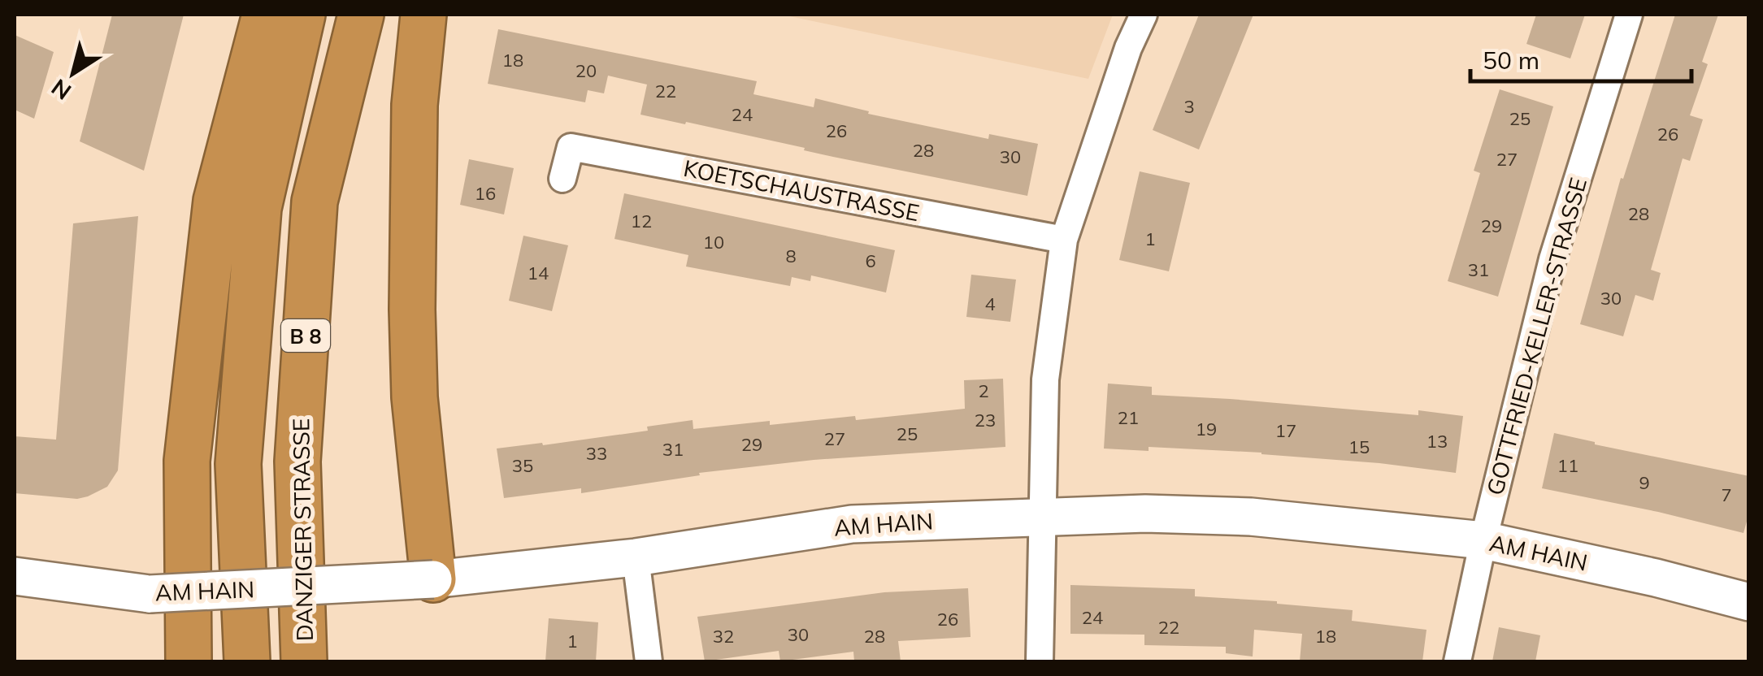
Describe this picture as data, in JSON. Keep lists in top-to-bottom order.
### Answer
{
  "streets": {
    "highway": ["B 8", "DANZIGER STRASSE"],
    "street": ["KOETSCHAUSTRASSE", "GOTTFRIED-KELLER-STRASSE", "AM HAIN"]
  },
  "crossings": [
    ["GOTTFRIED-KELLER-STRASSE", "AM HAIN"]
  ],
  "house_numbers": [
    "18",
    "20",
    "22",
    "3",
    "24",
    "25",
    "26",
    "26",
    "28",
    "30",
    "27",
    "16",
    "28",
    "12",
    "29",
    "1",
    "10",
    "8",
    "6",
    "31",
    "14",
    "30",
    "4",
    "2",
    "21",
    "23",
    "19",
    "17",
    "25",
    "27",
    "13",
    "29",
    "15",
    "31",
    "33",
    "35",
    "11",
    "9",
    "7",
    "24",
    "26",
    "22",
    "30",
    "32",
    "28",
    "18",
    "1"
  ],
  "scale_bar": "50 m",
  "north": "bottom left"
}
